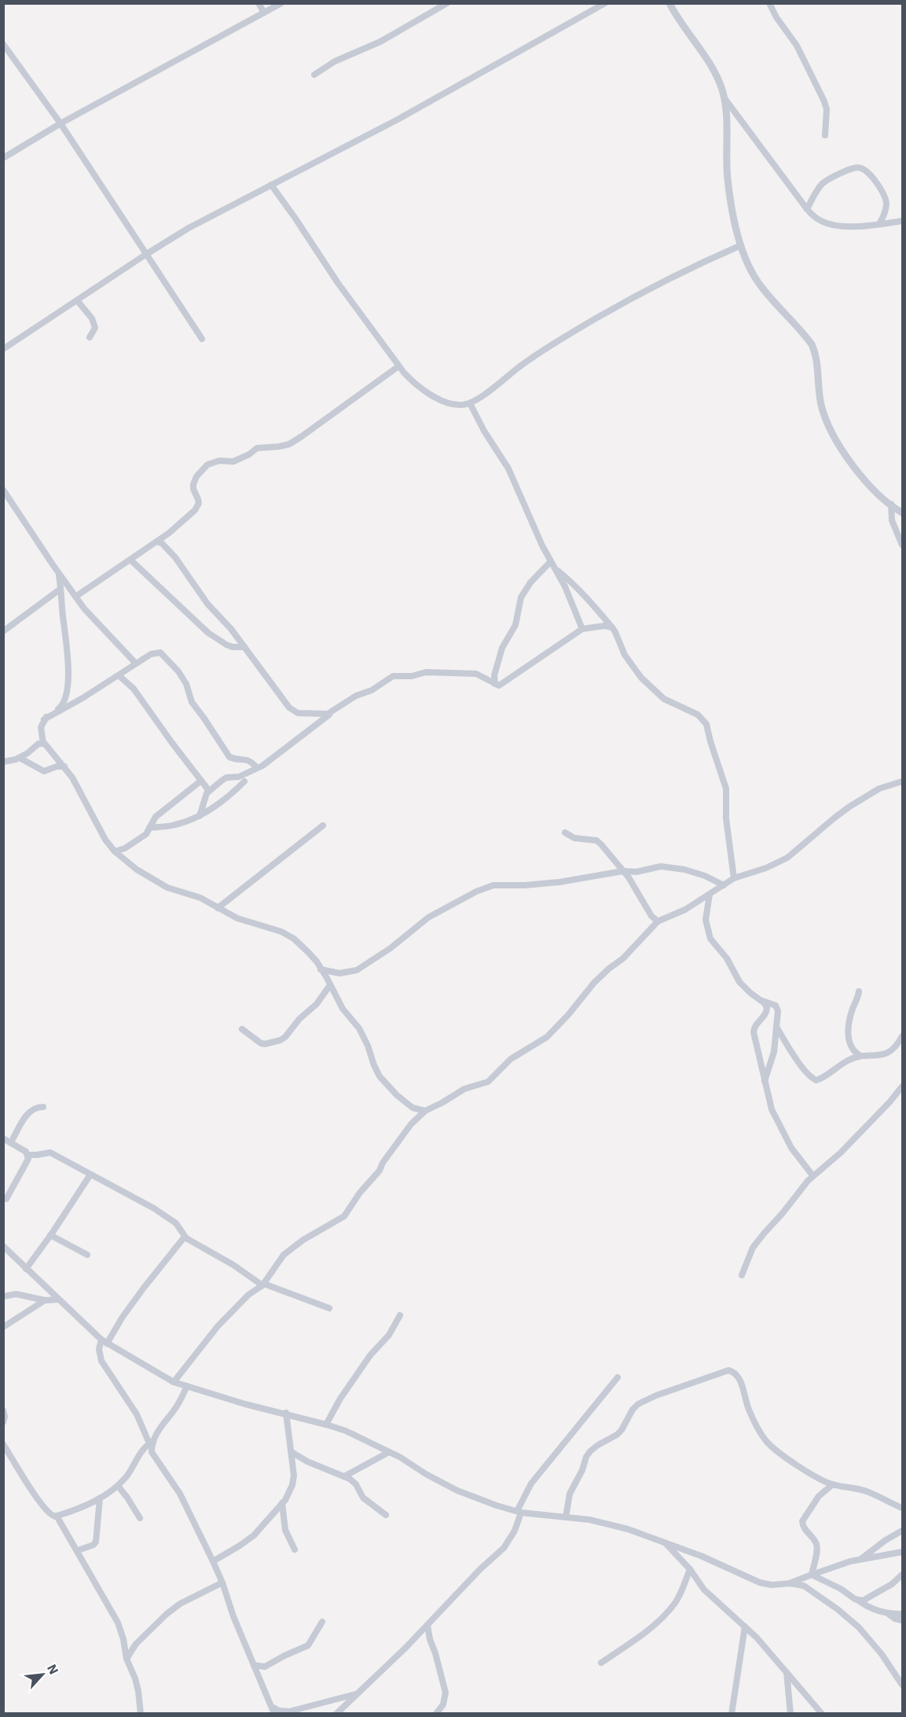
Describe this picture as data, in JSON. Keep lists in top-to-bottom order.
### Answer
{
  "north": "top right"
}
